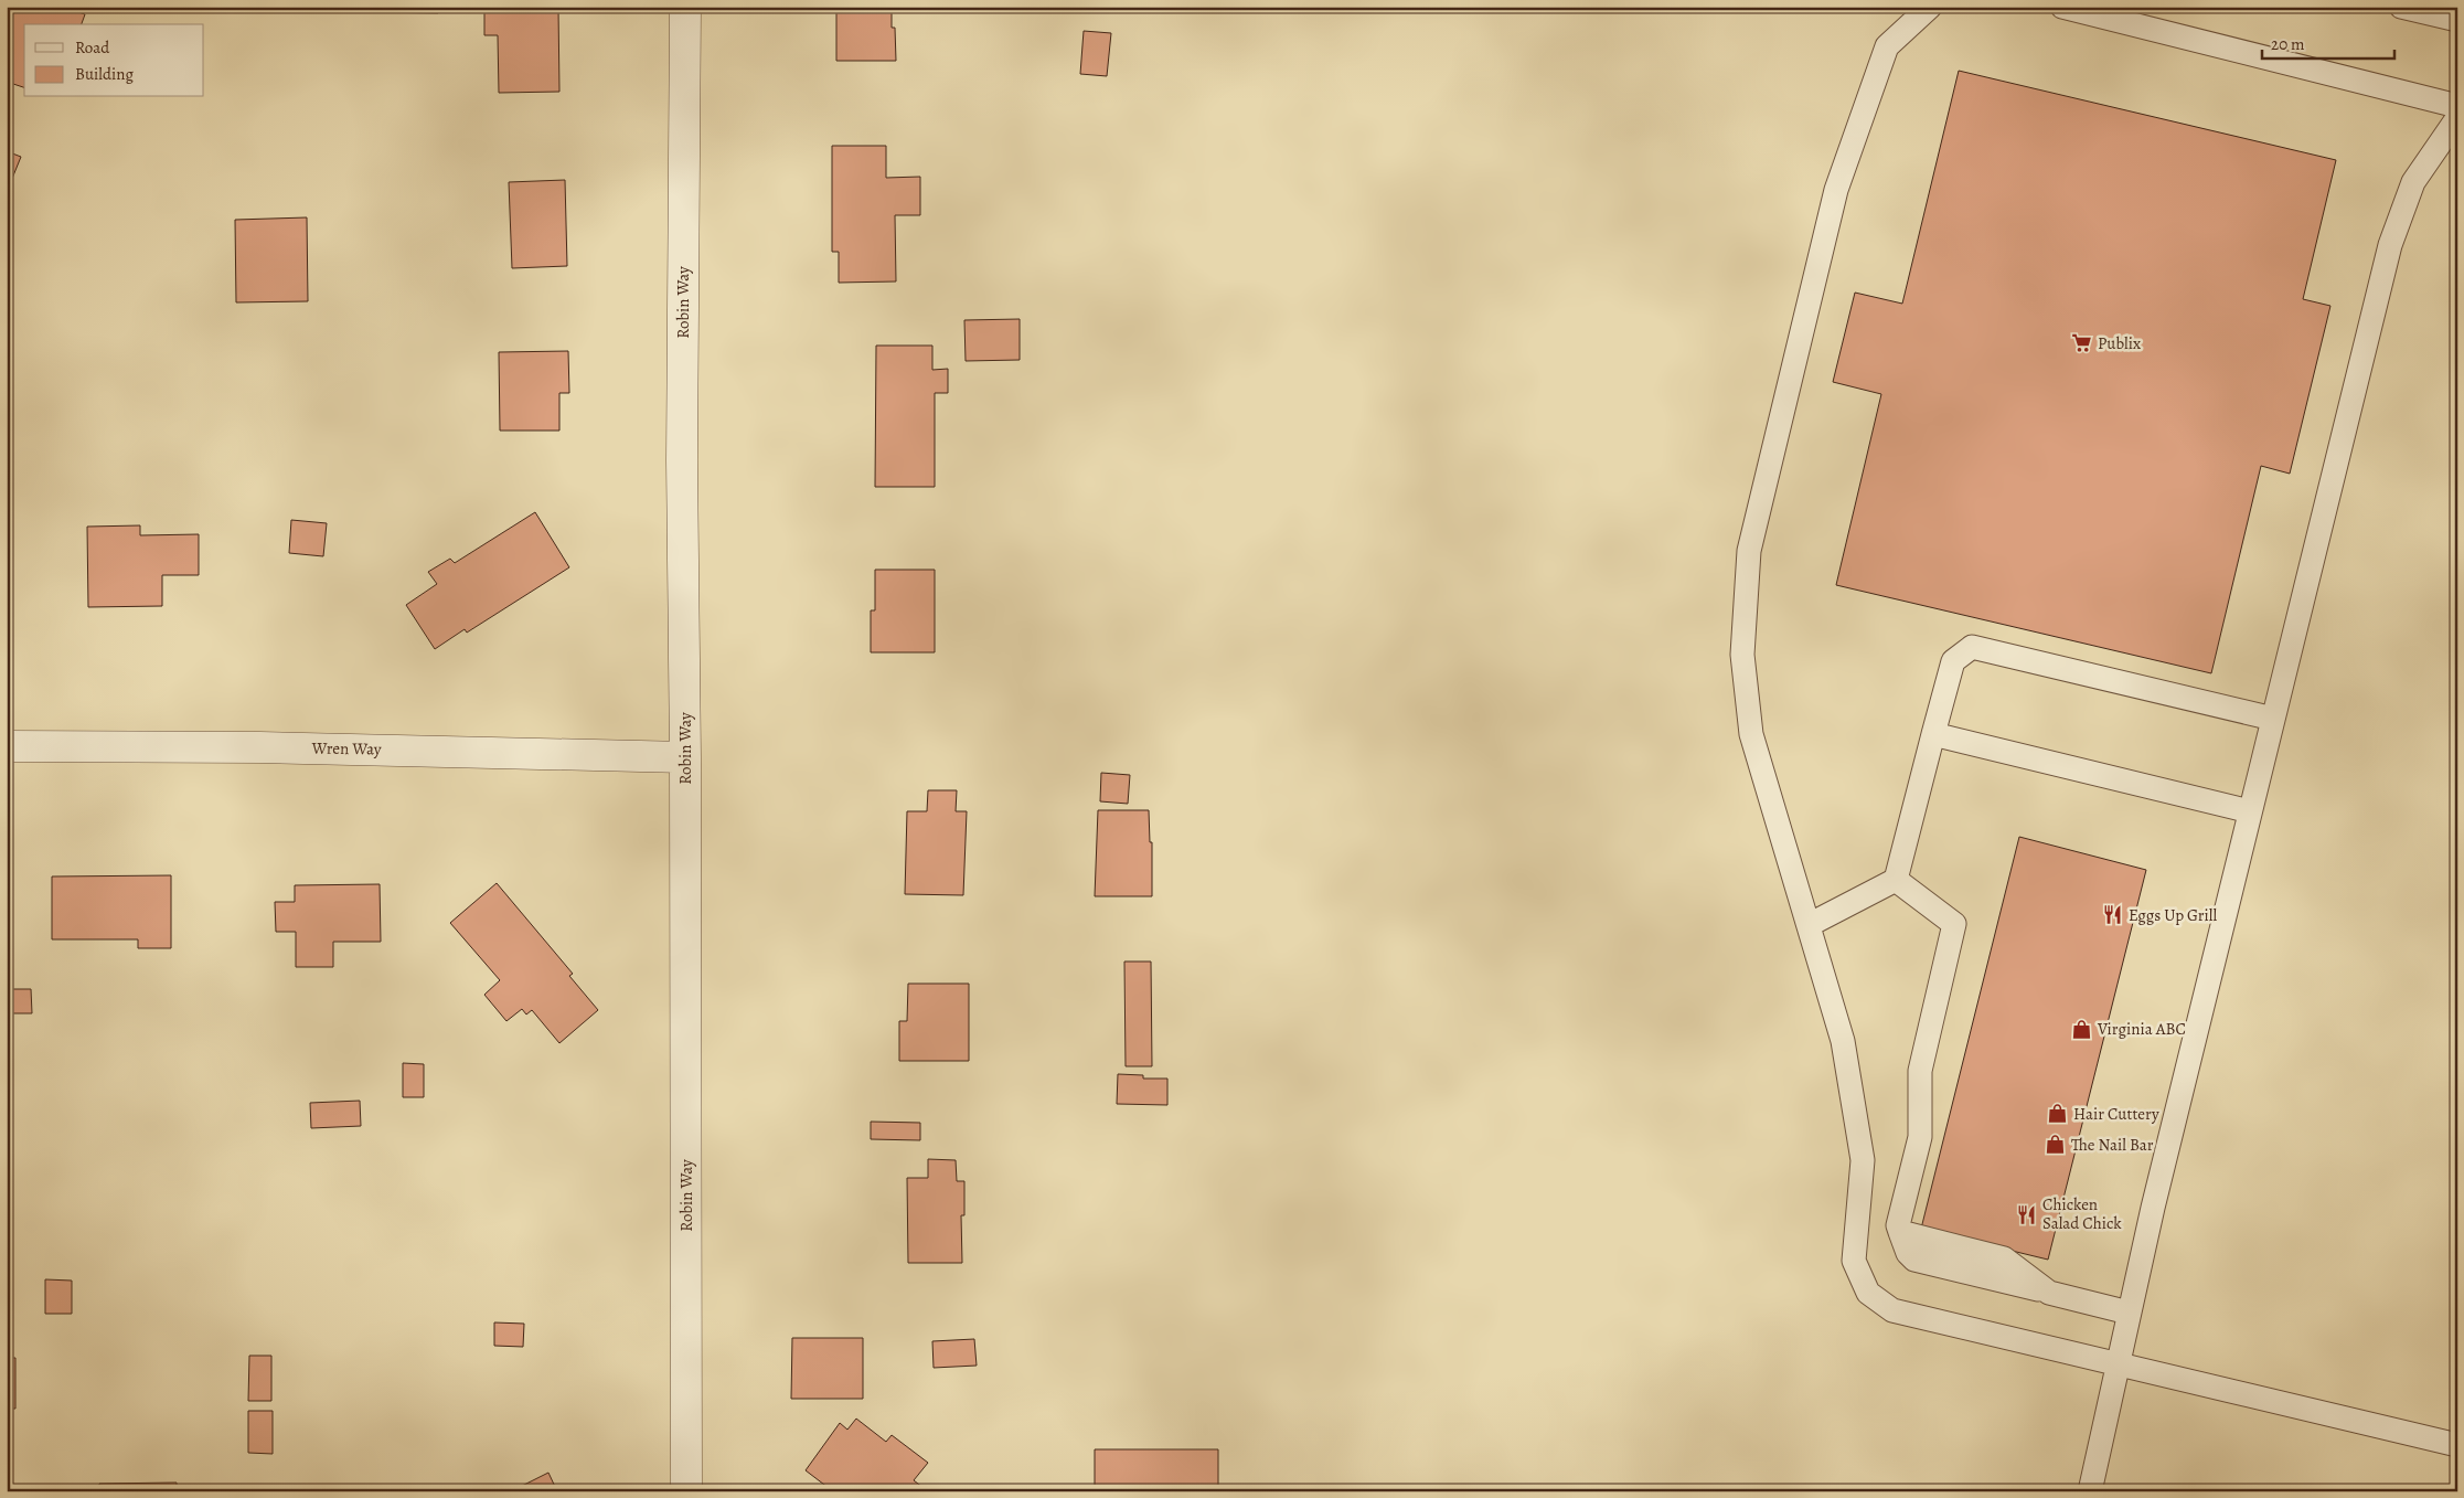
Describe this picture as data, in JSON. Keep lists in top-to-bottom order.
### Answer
{
  "streets": {
    "street": ["Robin Way", "Wren Way"]
  },
  "crossings": [
    ["Robin Way", "Wren Way"]
  ],
  "places": {
    "supermarket": ["Publix"],
    "restaurant": ["Eggs Up Grill", "Chicken Salad Chick"],
    "shop": ["Virginia ABC", "Hair Cuttery", "The Nail Bar"]
  },
  "legend": ["Road", "Building"],
  "scale_bar": "20 m"
}
